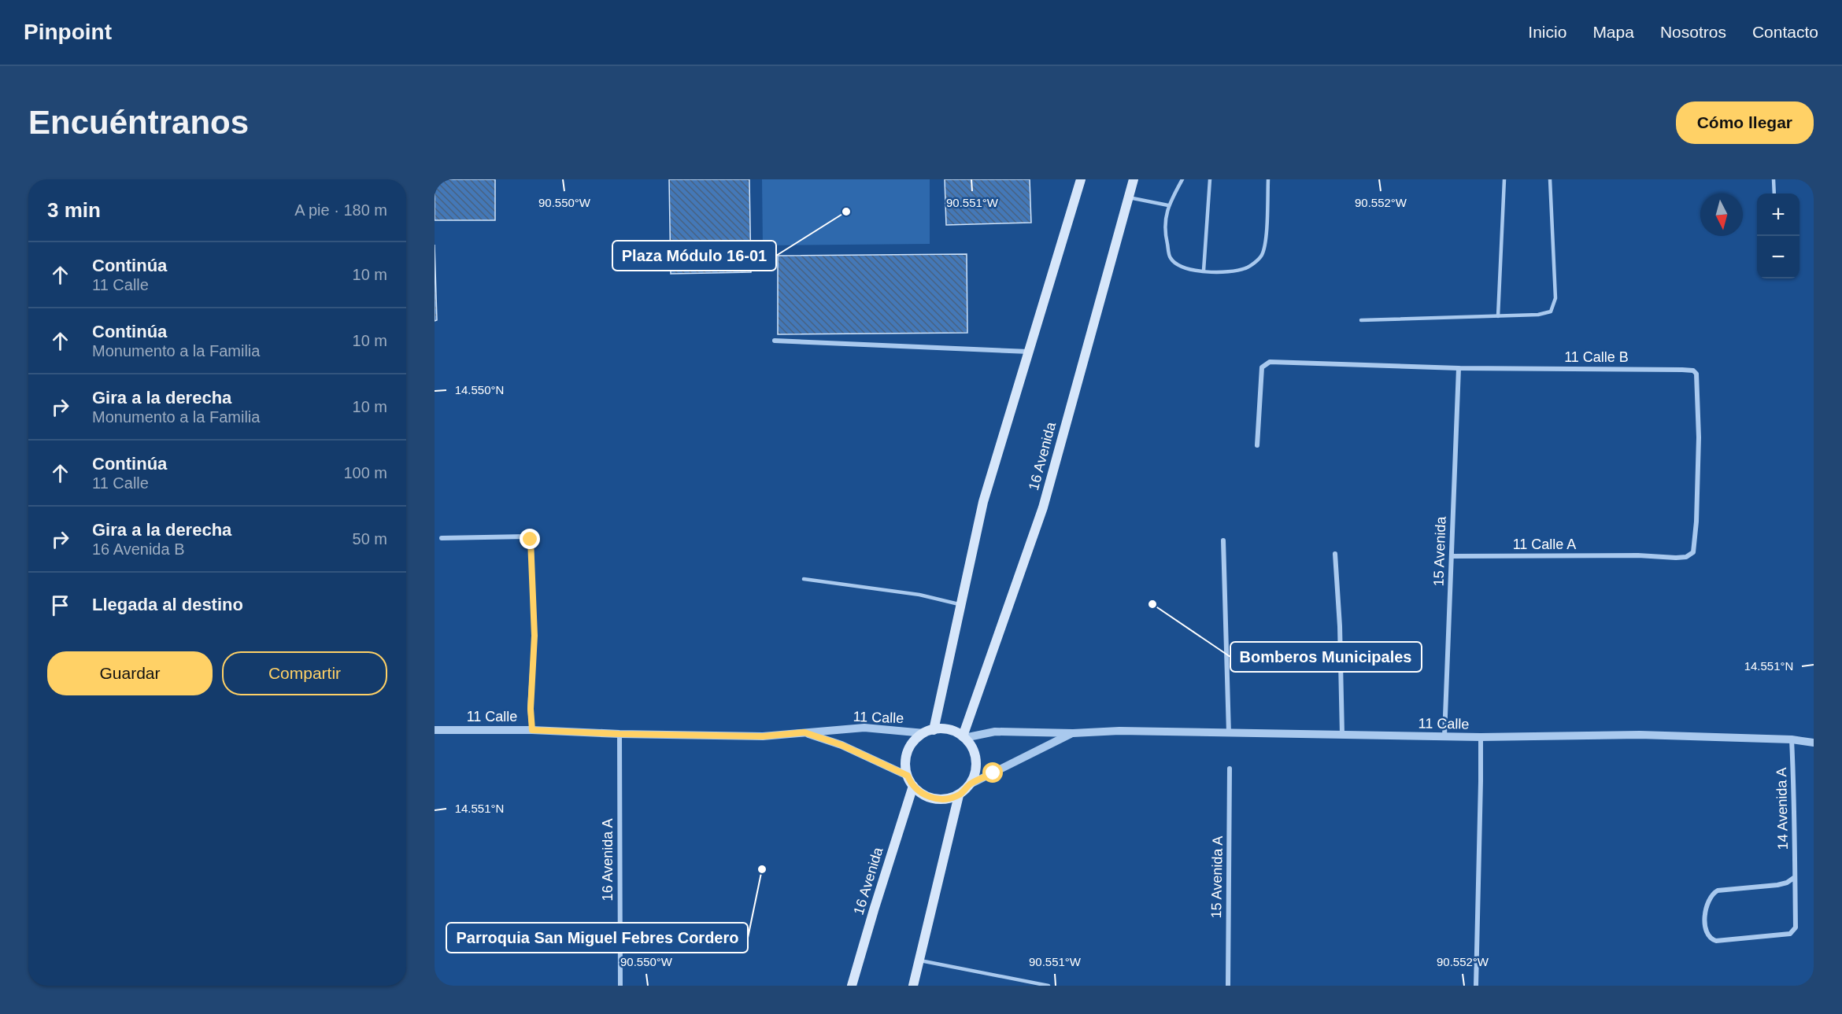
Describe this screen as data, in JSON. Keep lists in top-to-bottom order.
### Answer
{
  "streets": {
    "main road": ["16 Avenida"],
    "street": [
      "11 Calle B",
      "11 Calle A",
      "15 Avenida",
      "11 Calle",
      "14 Avenida A",
      "16 Avenida A",
      "15 Avenida A"
    ]
  },
  "crossings": [
    ["11 Calle B", "11 Calle A"],
    ["11 Calle B", "15 Avenida"],
    ["16 Avenida", "11 Calle"],
    ["11 Calle A", "15 Avenida"],
    ["15 Avenida", "11 Calle"],
    ["11 Calle", "14 Avenida A"],
    ["11 Calle", "16 Avenida A"]
  ],
  "places": ["Plaza Módulo 16-01", "Bomberos Municipales", "Parroquia San Miguel Febres Cordero"],
  "north": "bottom",
  "page": {
    "header": "Pinpoint",
    "nav": [
      "Inicio",
      "Mapa",
      "Nosotros",
      "Contacto"
    ],
    "buttons": [
      "Cómo llegar",
      ["Guardar", "Compartir"]
    ],
    "title": "Encuéntranos",
    "heading": ["3 min", "A pie · 180 m"],
    "map_buttons": ["+", "−"],
    "list": [
      ["Continúa", "11 Calle", "10 m"],
      ["Continúa", "Monumento a la Familia", "10 m"],
      ["Gira a la derecha", "Monumento a la Familia", "10 m"],
      ["Continúa", "11 Calle", "100 m"],
      ["Gira a la derecha", "16 Avenida B", "50 m"],
      "Llegada al destino"
    ]
  },
  "coordinates": [
    "90.550°W",
    "90.551°W",
    "90.552°W",
    "14.550°N",
    "14.551°N"
  ]
}
